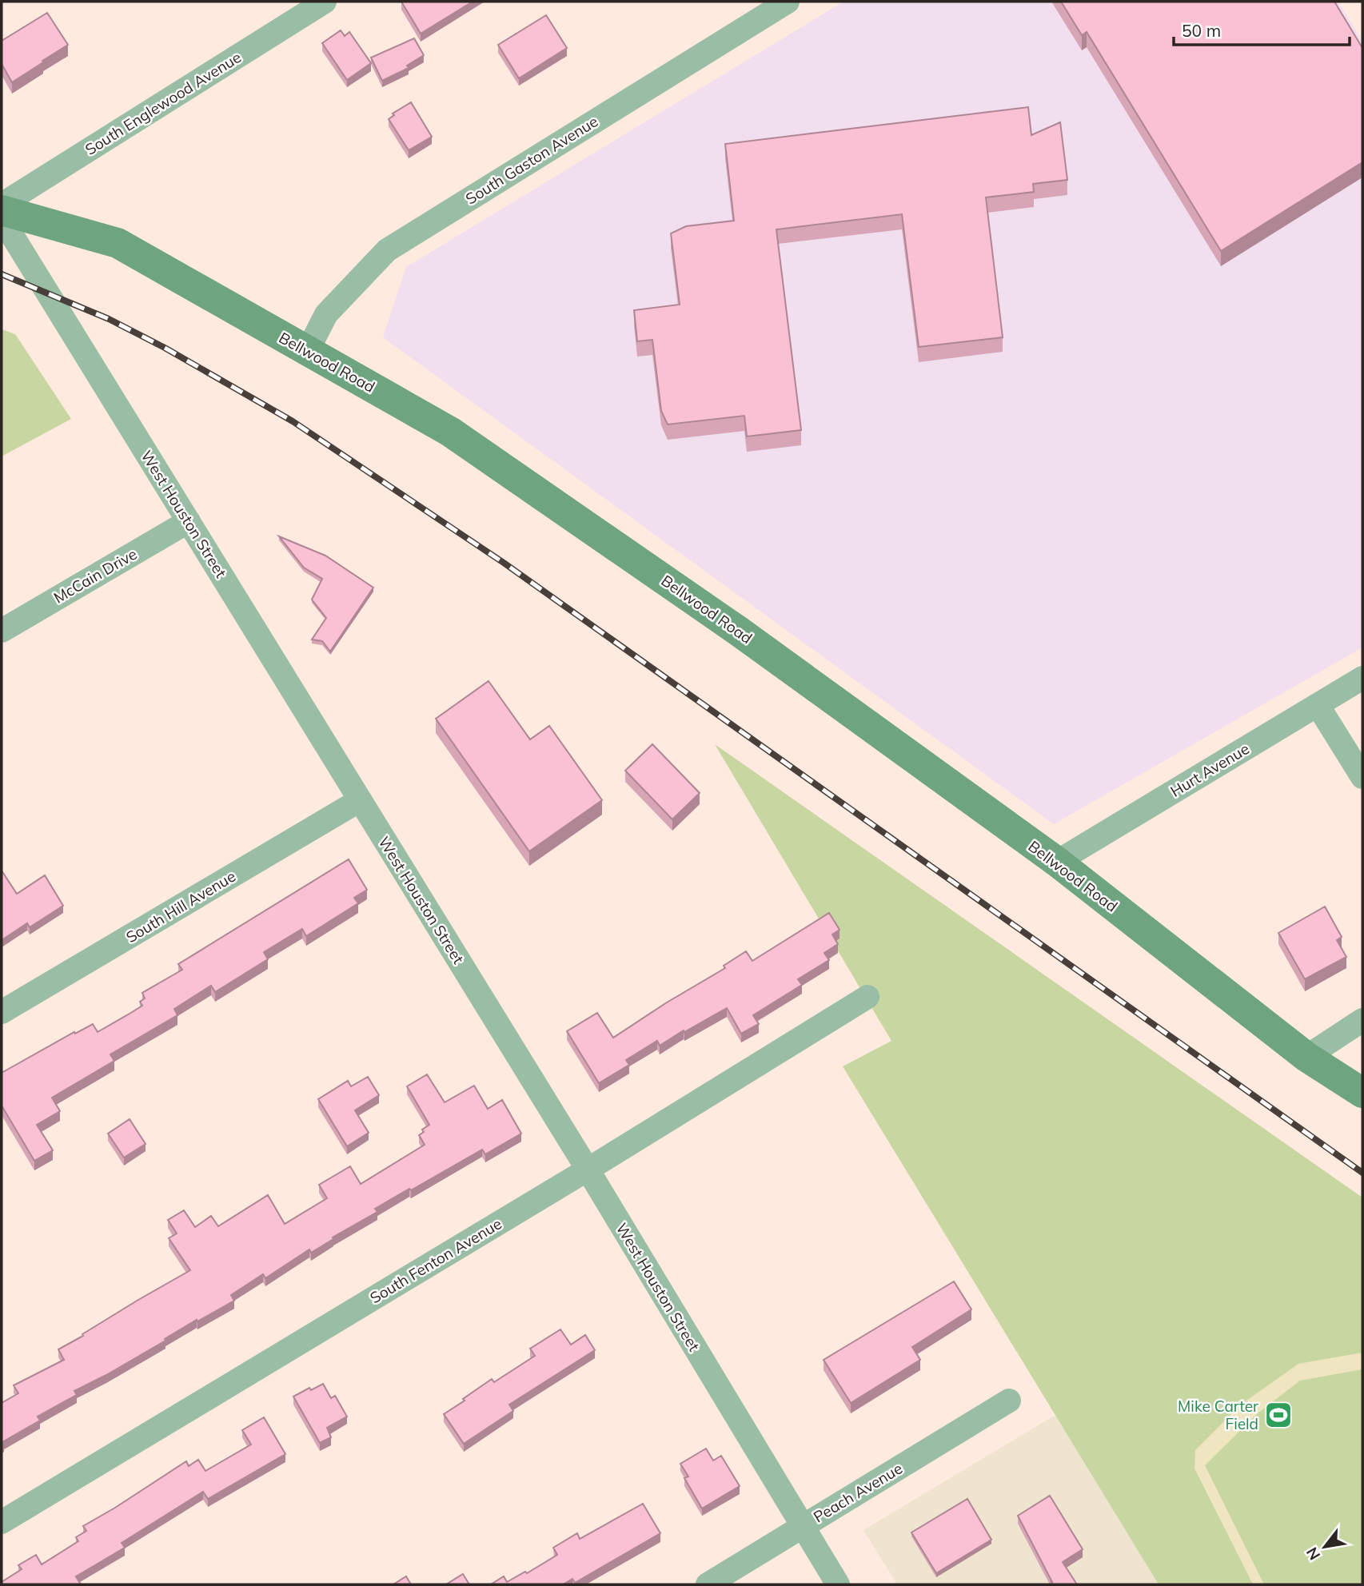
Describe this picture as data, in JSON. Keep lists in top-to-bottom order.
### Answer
{
  "streets": {
    "street": [
      "South Englewood Avenue",
      "South Gaston Avenue",
      "Bellwood Road",
      "West Houston Street",
      "McCain Drive",
      "Hurt Avenue",
      "South Hill Avenue",
      "South Fenton Avenue",
      "Peach Avenue"
    ]
  },
  "crossings": [
    ["South Gaston Avenue", "Bellwood Road"],
    ["Bellwood Road", "Hurt Avenue"],
    ["West Houston Street", "McCain Drive"],
    ["West Houston Street", "South Hill Avenue"],
    ["West Houston Street", "South Fenton Avenue"],
    ["West Houston Street", "Peach Avenue"]
  ],
  "places": {
    "sports": ["Mike Carter Field"]
  },
  "scale_bar": "50 m",
  "north": "bottom left"
}
